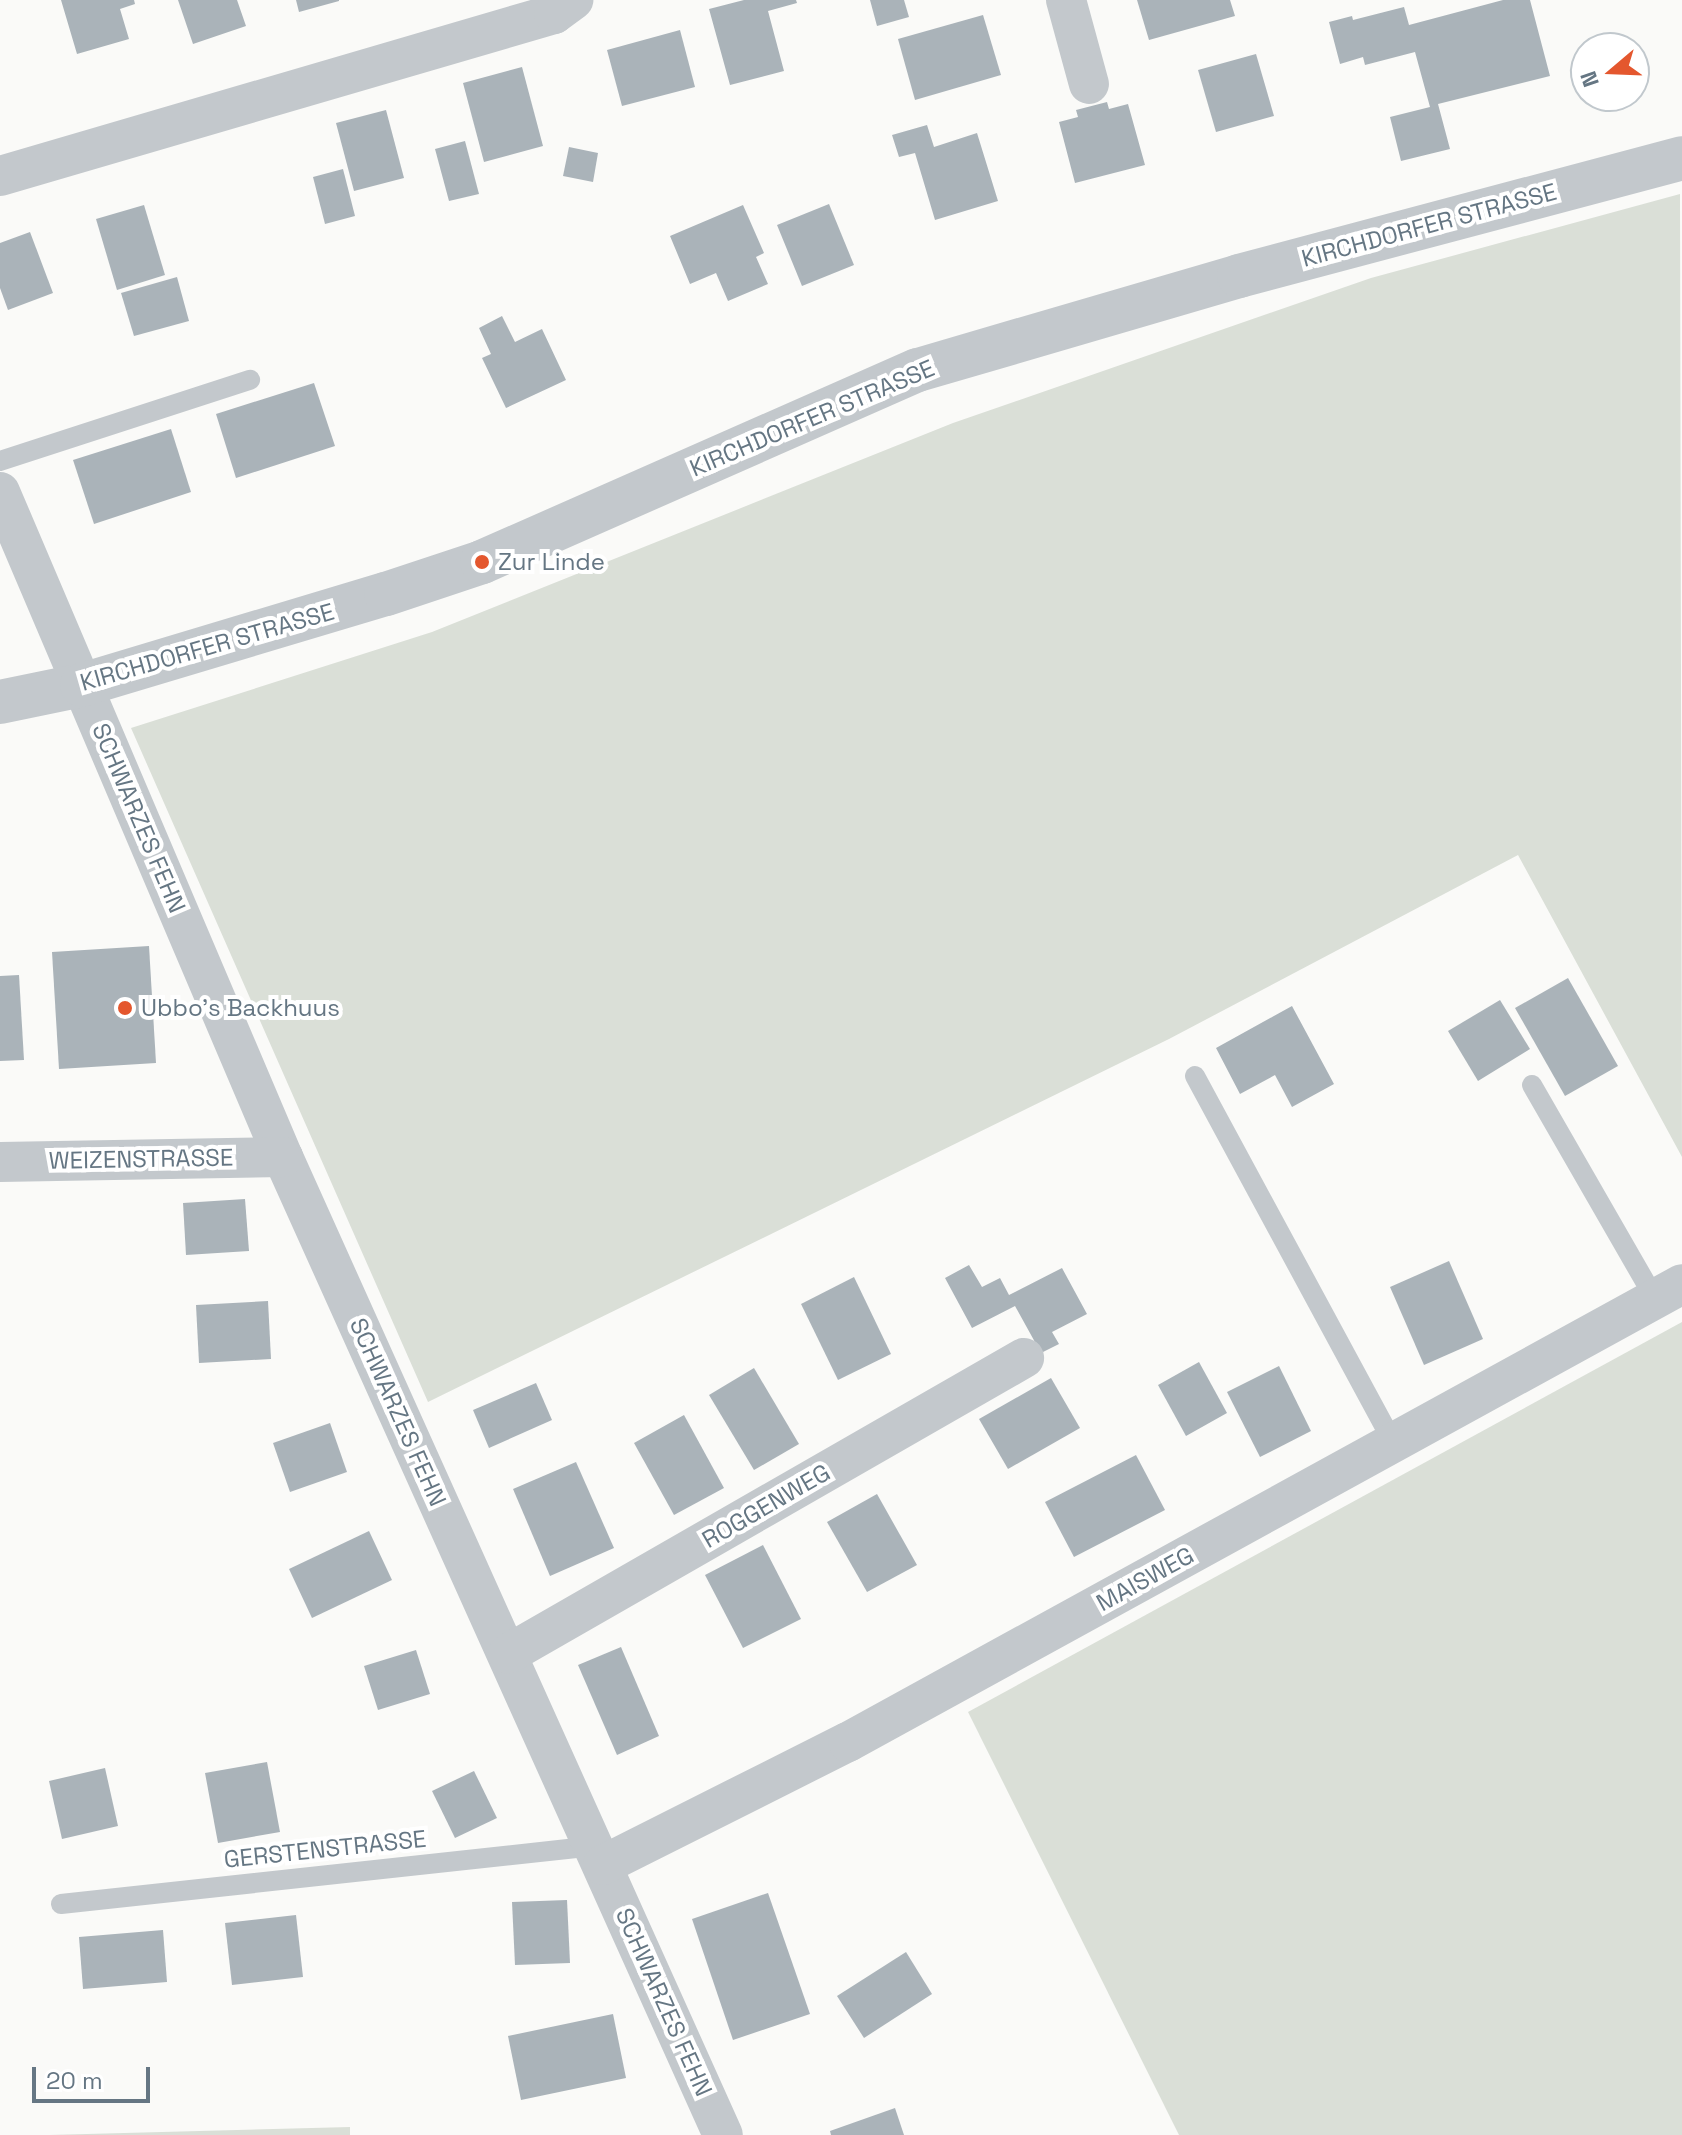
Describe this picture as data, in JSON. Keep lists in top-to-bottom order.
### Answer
{
  "streets": {
    "street": [
      "KIRCHDORFER STRASSE",
      "SCHWARZES FEHN",
      "WEIZENSTRASSE",
      "ROGGENWEG",
      "MAISWEG"
    ],
    "lane": ["GERSTENSTRASSE"]
  },
  "crossings": [
    ["KIRCHDORFER STRASSE", "SCHWARZES FEHN"],
    ["SCHWARZES FEHN", "WEIZENSTRASSE"],
    ["SCHWARZES FEHN", "ROGGENWEG"],
    ["SCHWARZES FEHN", "MAISWEG"],
    ["SCHWARZES FEHN", "GERSTENSTRASSE"],
    ["MAISWEG", "GERSTENSTRASSE"]
  ],
  "places": ["Zur Linde", "Ubbo's Backhuus"],
  "scale_bar": "20 m",
  "north": "left"
}
